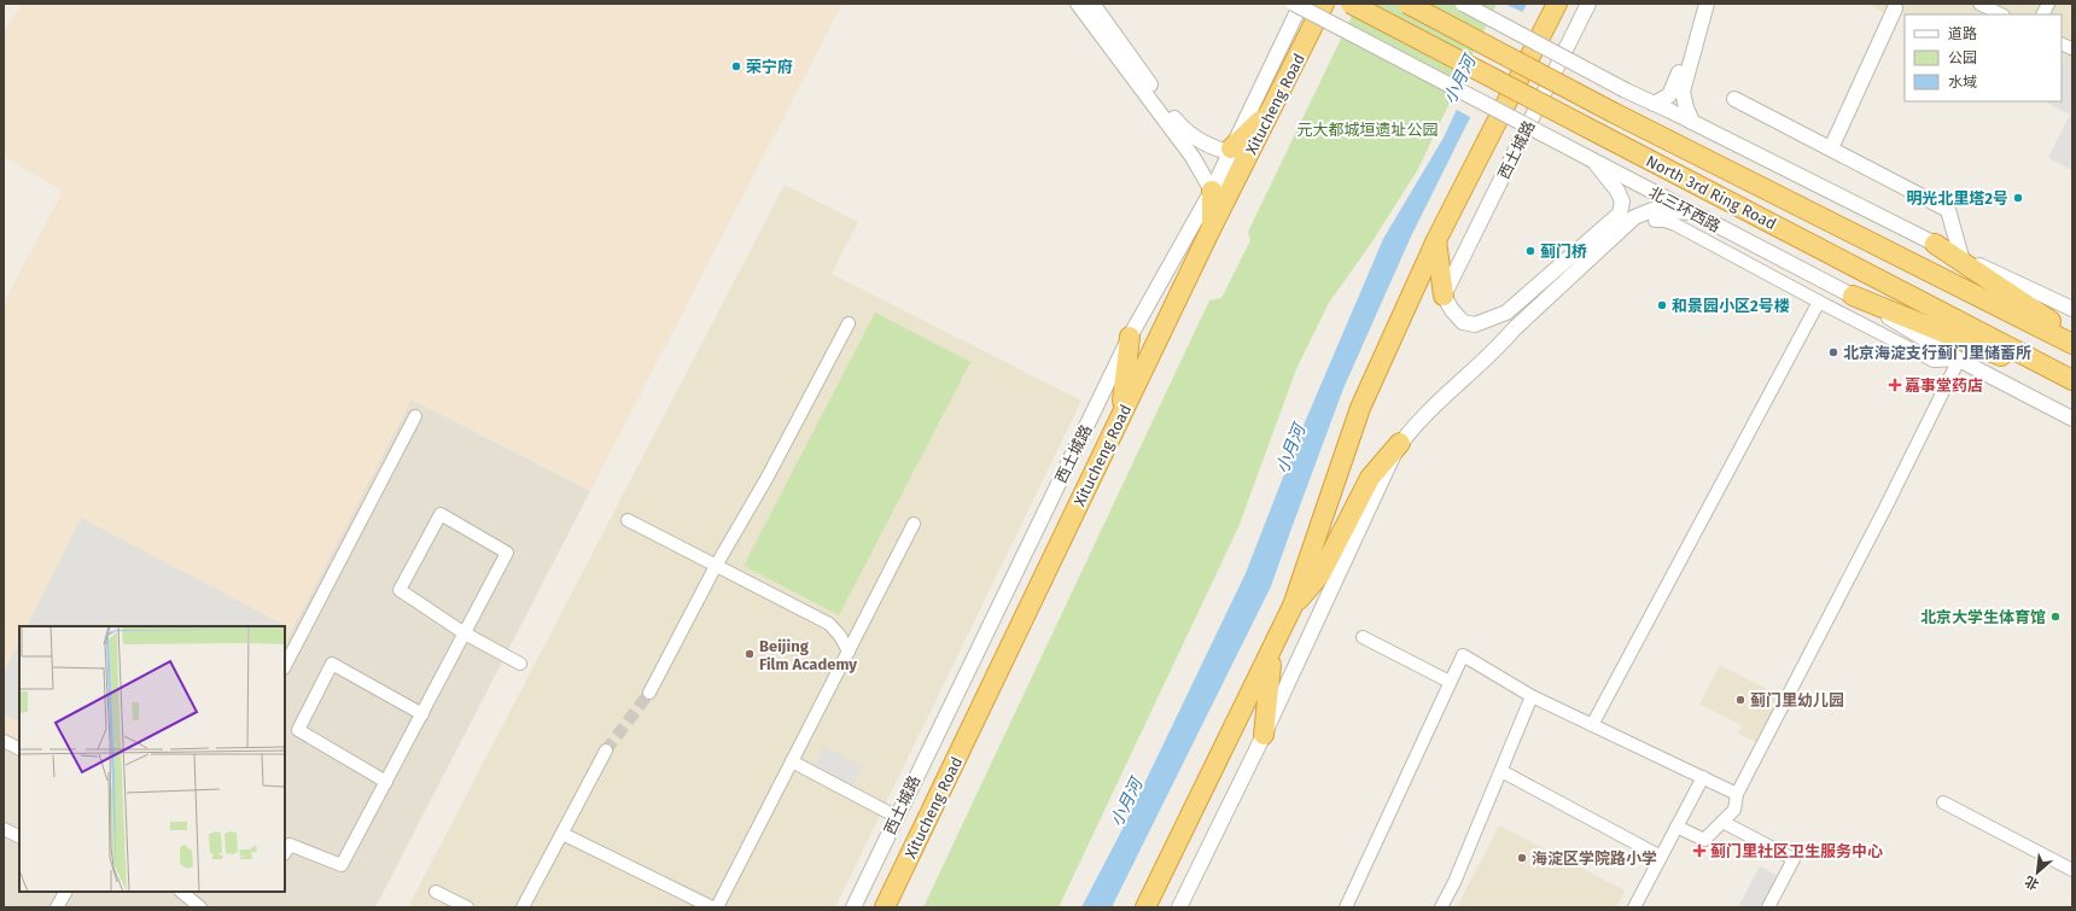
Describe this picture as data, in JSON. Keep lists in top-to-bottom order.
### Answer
{
  "streets": {
    "highway": ["Xitucheng Road", "North 3rd Ring Road"],
    "street": ["西土城路", "北三环西路"]
  },
  "water": ["小月河"],
  "parks": ["元大都城垣遗址公园"],
  "places": {
    "other": [
      "荣宁府",
      "明光北里塔2号",
      "蓟门桥",
      "和景园小区2号楼",
      "北京海淀支行蓟门里储蓄所",
      "北京大学生体育馆",
      "Beijing Film Academy",
      "蓟门里幼儿园",
      "海淀区学院路小学"
    ],
    "health": ["嘉事堂药店", "蓟门里社区卫生服务中心"]
  },
  "legend": ["道路", "公园", "水域"],
  "north": "bottom left"
}
